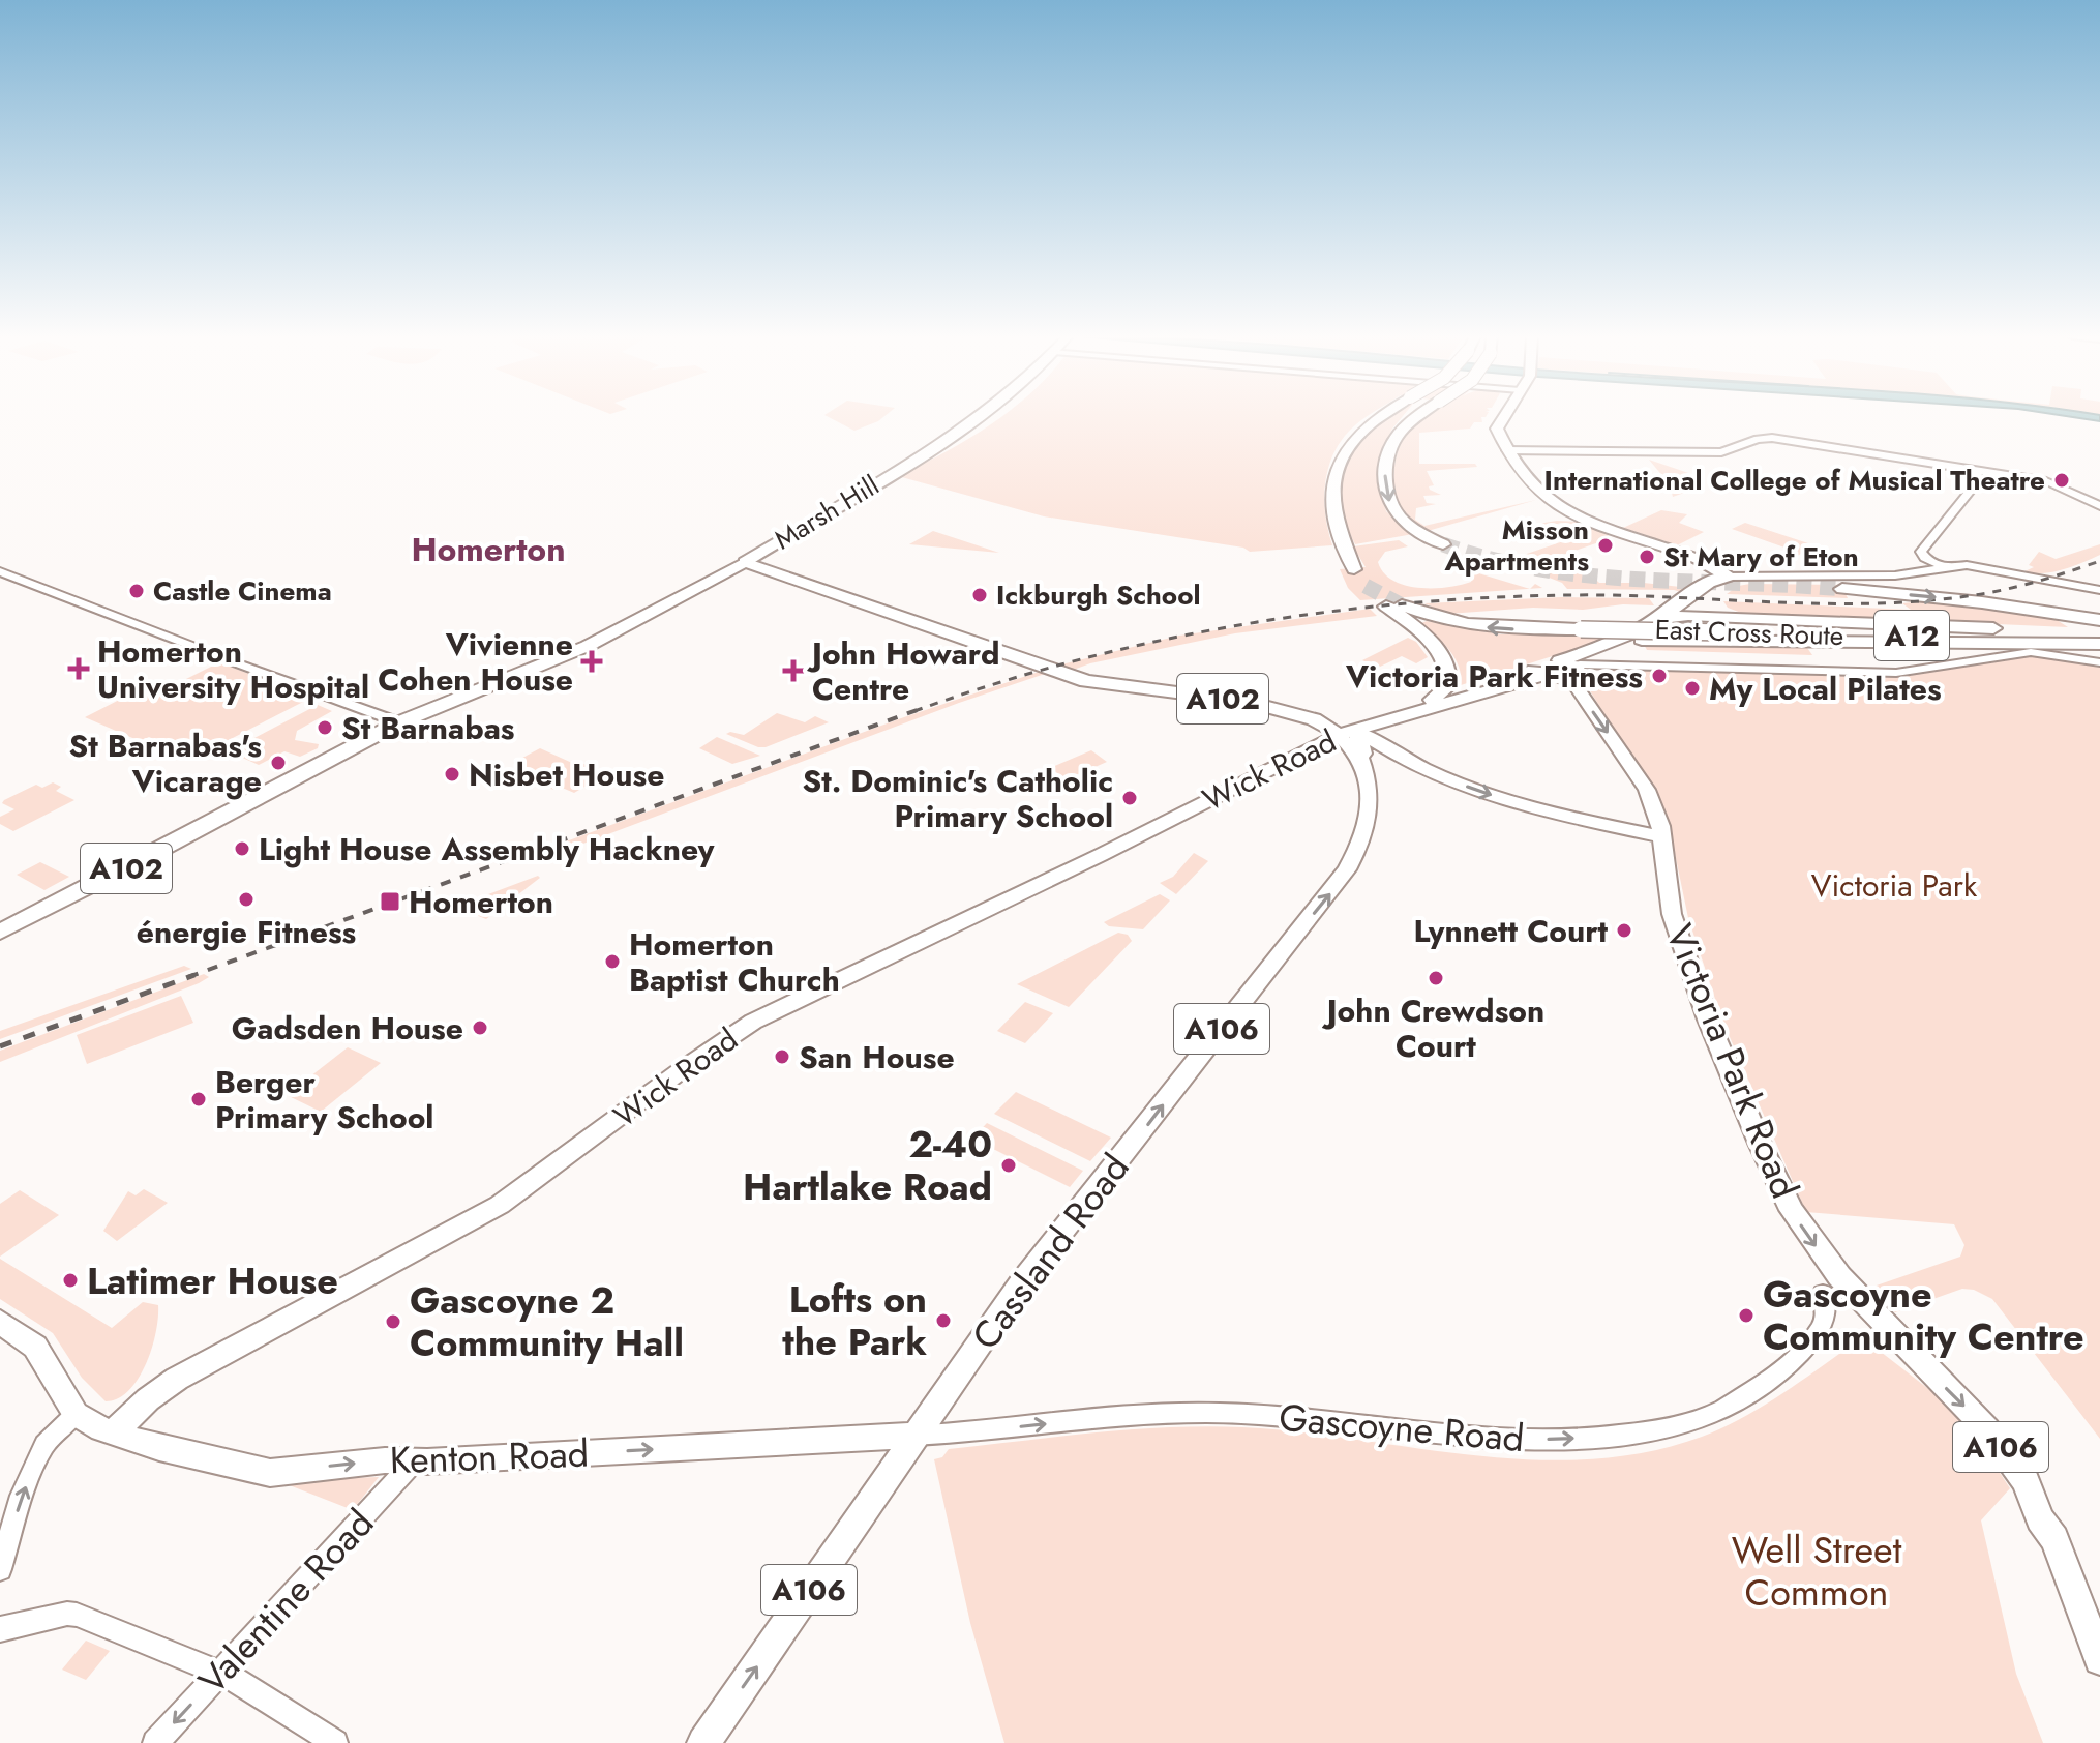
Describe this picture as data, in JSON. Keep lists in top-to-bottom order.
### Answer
{
  "streets": {
    "highway": [
      "East Cross Route",
      "A12",
      "A102",
      "Wick Road"
    ],
    "main road": [
      "Marsh Hill",
      "A106",
      "Victoria Park Road",
      "Cassland Road",
      "Kenton Road"
    ],
    "street": ["Gascoyne Road", "Valentine Road"]
  },
  "crossings": [
    ["Marsh Hill", "A102"],
    ["East Cross Route", "A12"],
    ["East Cross Route", "Wick Road"],
    ["A12", "Wick Road"],
    ["A102", "Wick Road"],
    ["A102", "Cassland Road"],
    ["Wick Road", "Cassland Road"],
    ["Wick Road", "Kenton Road"],
    ["Cassland Road", "Gascoyne Road"],
    ["Cassland Road", "Kenton Road"],
    ["Gascoyne Road", "Kenton Road"],
    ["Kenton Road", "Valentine Road"]
  ],
  "one_way": [
    "Victoria Park Road",
    "Cassland Road",
    "Gascoyne Road",
    "Kenton Road"
  ],
  "districts": ["Homerton"],
  "parks": ["Victoria Park", "Well Street Common"],
  "places": {
    "other": [
      "International College of Musical Theatre",
      "Misson Apartments",
      "St Mary of Eton",
      "Castle Cinema",
      "Ickburgh School",
      "Victoria Park Fitness",
      "My Local Pilates",
      "St Barnabas",
      "St Barnabas's Vicarage",
      "Nisbet House",
      "St. Dominic's Catholic Primary School",
      "Light House Assembly Hackney",
      "énergie Fitness",
      "Lynnett Court",
      "Homerton Baptist Church",
      "John Crewdson Court",
      "Gadsden House",
      "San House",
      "Berger Primary School",
      "2-40 Hartlake Road",
      "Latimer House",
      "Gascoyne Community Centre",
      "Lofts on the Park",
      "Gascoyne 2 Community Hall"
    ],
    "health": ["Vivienne Cohen House", "Homerton University Hospital", "John Howard Centre"],
    "transit": ["Homerton"]
  }
}
